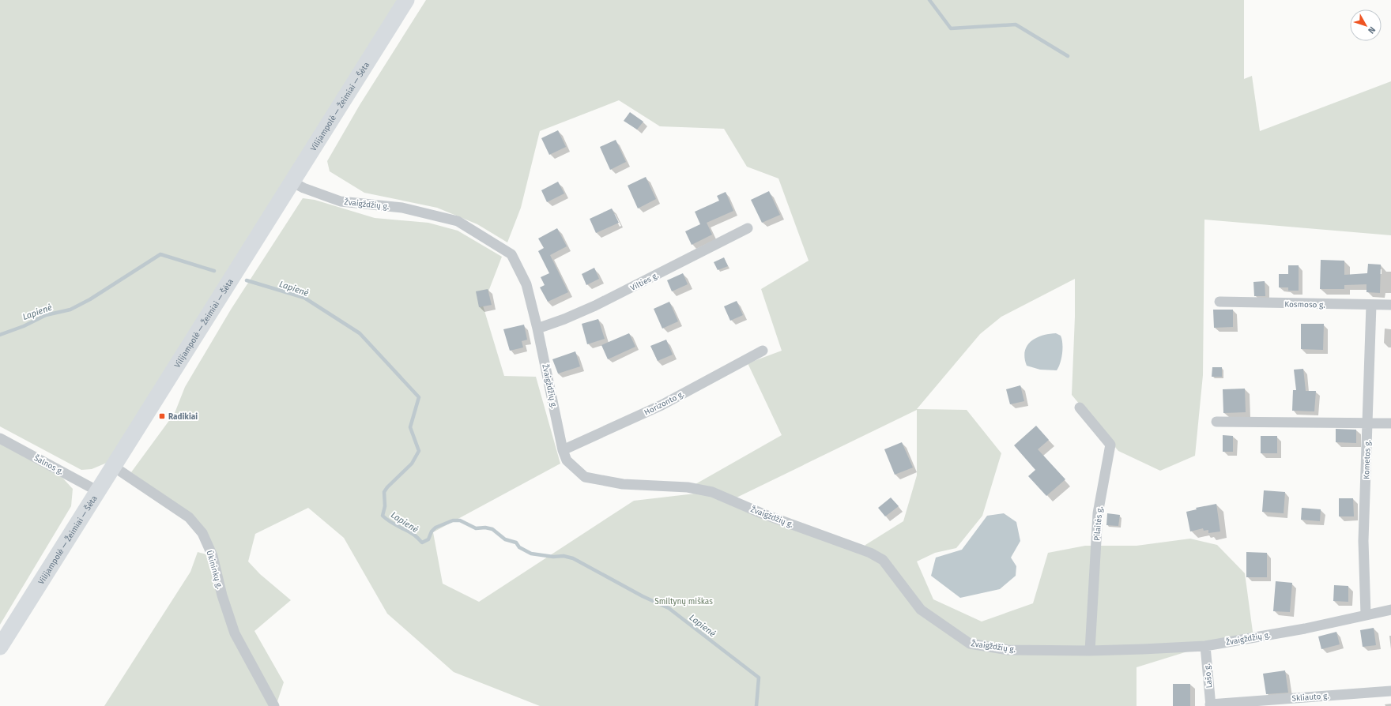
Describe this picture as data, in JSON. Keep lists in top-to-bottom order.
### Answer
{
  "streets": {
    "main road": ["Vilijampolė — Žeimiai — Šėta"],
    "street": [
      "Žvaigždžių g.",
      "Vilties g.",
      "Kosmoso g.",
      "Horizonto g.",
      "Kometos g.",
      "Šalnos g.",
      "Pilaitės g.",
      "Ūkininkų g.",
      "Lašo g.",
      "Skliauto g."
    ]
  },
  "crossings": [
    ["Vilijampolė — Žeimiai — Šėta", "Žvaigždžių g."],
    ["Vilijampolė — Žeimiai — Šėta", "Šalnos g."],
    ["Vilijampolė — Žeimiai — Šėta", "Ūkininkų g."],
    ["Žvaigždžių g.", "Vilties g."],
    ["Žvaigždžių g.", "Horizonto g."],
    ["Žvaigždžių g.", "Kometos g."],
    ["Žvaigždžių g.", "Pilaitės g."],
    ["Žvaigždžių g.", "Lašo g."],
    ["Kosmoso g.", "Kometos g."],
    ["Lašo g.", "Skliauto g."]
  ],
  "water": ["Lapienė"],
  "parks": ["Smiltynų miškas"],
  "places": {
    "transit": ["Radikiai"]
  },
  "north": "bottom right"
}
